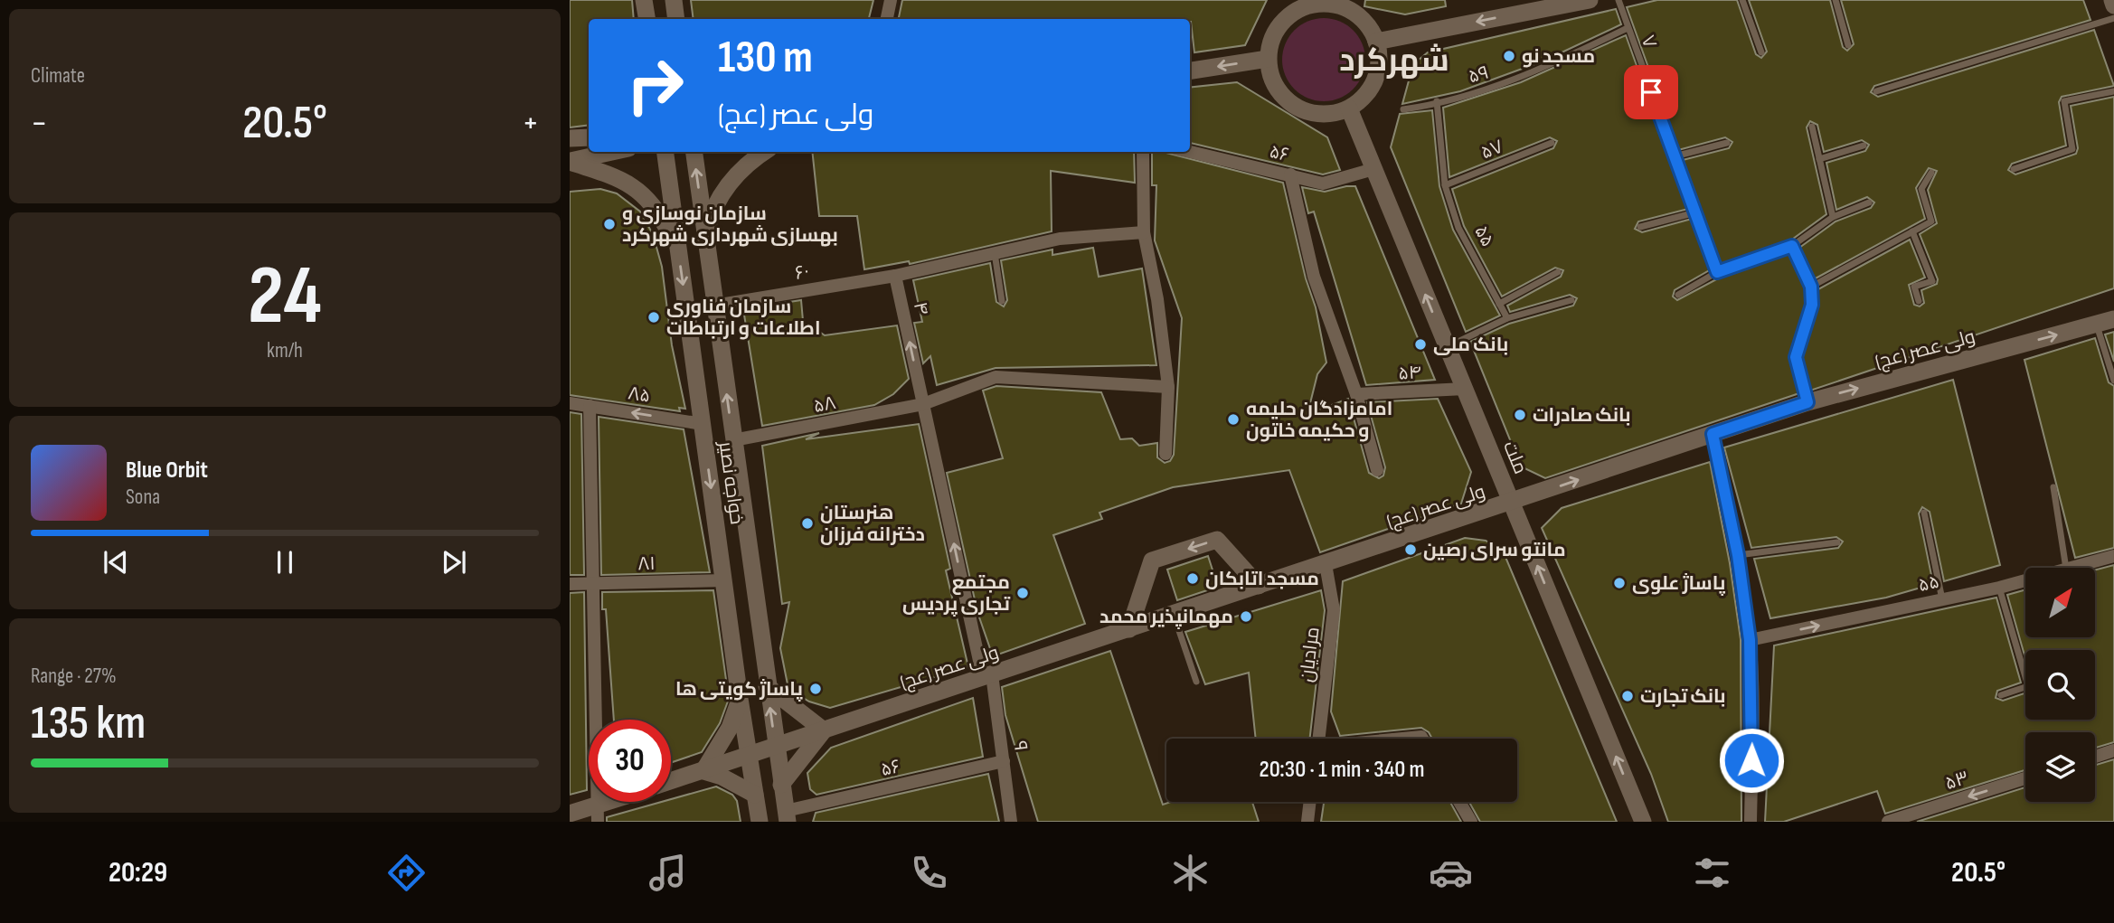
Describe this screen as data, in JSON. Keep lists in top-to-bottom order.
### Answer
{
  "streets": {
    "main road": ["ولی عصر (عج)", "ملت", "خواجه نصیر"],
    "street": [
      "۵۶",
      "۵۵",
      "۶۰",
      "۴",
      "۵۴",
      "۸۵",
      "۵۸",
      "۸۱",
      "مرادیان",
      "۹",
      "۵۳"
    ],
    "lane": ["۷", "۵۹", "۵۷"]
  },
  "crossings": [
    ["۷", "۵۹"],
    ["۵۹", "۵۵"],
    ["۵۷", "۵۵"],
    ["۵۶", "ملت"],
    ["۵۶", "خواجه نصیر"],
    ["۵۶", "۹"],
    ["۶۰", "۴"],
    ["۶۰", "خواجه نصیر"],
    ["۴", "ولی عصر (عج)"],
    ["۴", "۵۸"],
    ["۴", "۹"],
    ["ولی عصر (عج)", "ملت"],
    ["ولی عصر (عج)", "خواجه نصیر"],
    ["ولی عصر (عج)", "مرادیان"],
    ["ولی عصر (عج)", "۹"],
    ["۵۴", "ملت"],
    ["۸۵", "خواجه نصیر"],
    ["۵۸", "خواجه نصیر"],
    ["خواجه نصیر", "۸۱"]
  ],
  "one_way": [
    "۴",
    "۸۵",
    "ملت",
    "۵۳"
  ],
  "districts": ["شهرکرد"],
  "places": [
    "مسجد نو",
    "سازمان نوسازی و بهسازی شهرداری شهرکرد",
    "سازمان فناوری اطلاعات و ارتباطات",
    "بانک ملی",
    "بانک صادرات",
    "امامزادگان حلیمه و حکیمه خاتون",
    "هنرستان دخترانه فرزان",
    "مانتو سرای رصین",
    "مسجد اتابکان",
    "پاساژ علوی",
    "مجتمع تجاری پردیس",
    "مهمانپذیر محمد",
    "پاساژ کویتی ها",
    "بانک تجارت"
  ],
  "north": "top right",
  "page": {
    "tile": [
      "Climate",
      ["24", "km/h"],
      ["Range · 27%", "135 km"]
    ],
    "turn": ["130 m", "ولی عصر (عج)"],
    "heat": ["−", "20.5°", "+"],
    "song": ["Blue Orbit", "Sona"],
    "limit": "30",
    "trip": "20:30 · 1 min · 340 m",
    "tabs": ["20:29", "20.5°"]
  }
}
